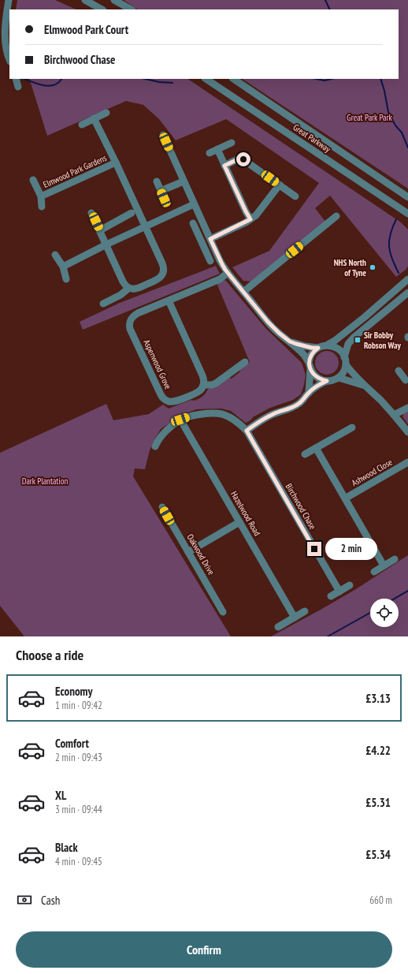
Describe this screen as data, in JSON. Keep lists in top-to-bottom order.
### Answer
{
  "streets": {
    "street": [
      "Great Parkway",
      "Elmwood Park Gardens",
      "Aspenwood Grove",
      "Ashwood Close",
      "Birchwood Chase",
      "Hazelwood Road",
      "Oakwood Drive"
    ]
  },
  "parks": ["Great Park Park", "Dark Plantation"],
  "places": {
    "other": ["NHS North of Tyne"],
    "transit": ["Sir Bobby Robson Way"]
  },
  "page": {
    "banner": ["Elmwood Park Court", "Birchwood Chase"],
    "bubble": "2 min",
    "heading": "Choose a ride",
    "list": [
      {
        "name": "Economy",
        "note": "1 min · 09:42",
        "value": "£3.13"
      },
      {
        "name": "Comfort",
        "note": "2 min · 09:43",
        "value": "£4.22"
      },
      {
        "name": "XL",
        "note": "3 min · 09:44",
        "value": "£5.31"
      },
      {
        "name": "Black",
        "note": "4 min · 09:45",
        "value": "£5.34"
      }
    ],
    "pay": ["Cash", "660 m"],
    "buttons": "Confirm"
  }
}
